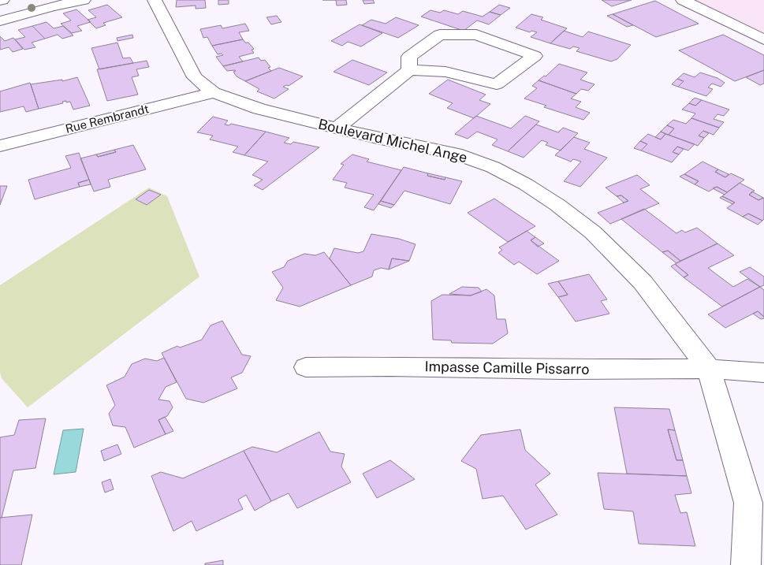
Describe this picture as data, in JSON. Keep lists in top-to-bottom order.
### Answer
{
  "streets": {
    "street": ["Rue Rembrandt", "Boulevard Michel Ange", "Impasse Camille Pissarro"]
  },
  "crossings": [
    ["Rue Rembrandt", "Boulevard Michel Ange"],
    ["Boulevard Michel Ange", "Impasse Camille Pissarro"]
  ]
}
